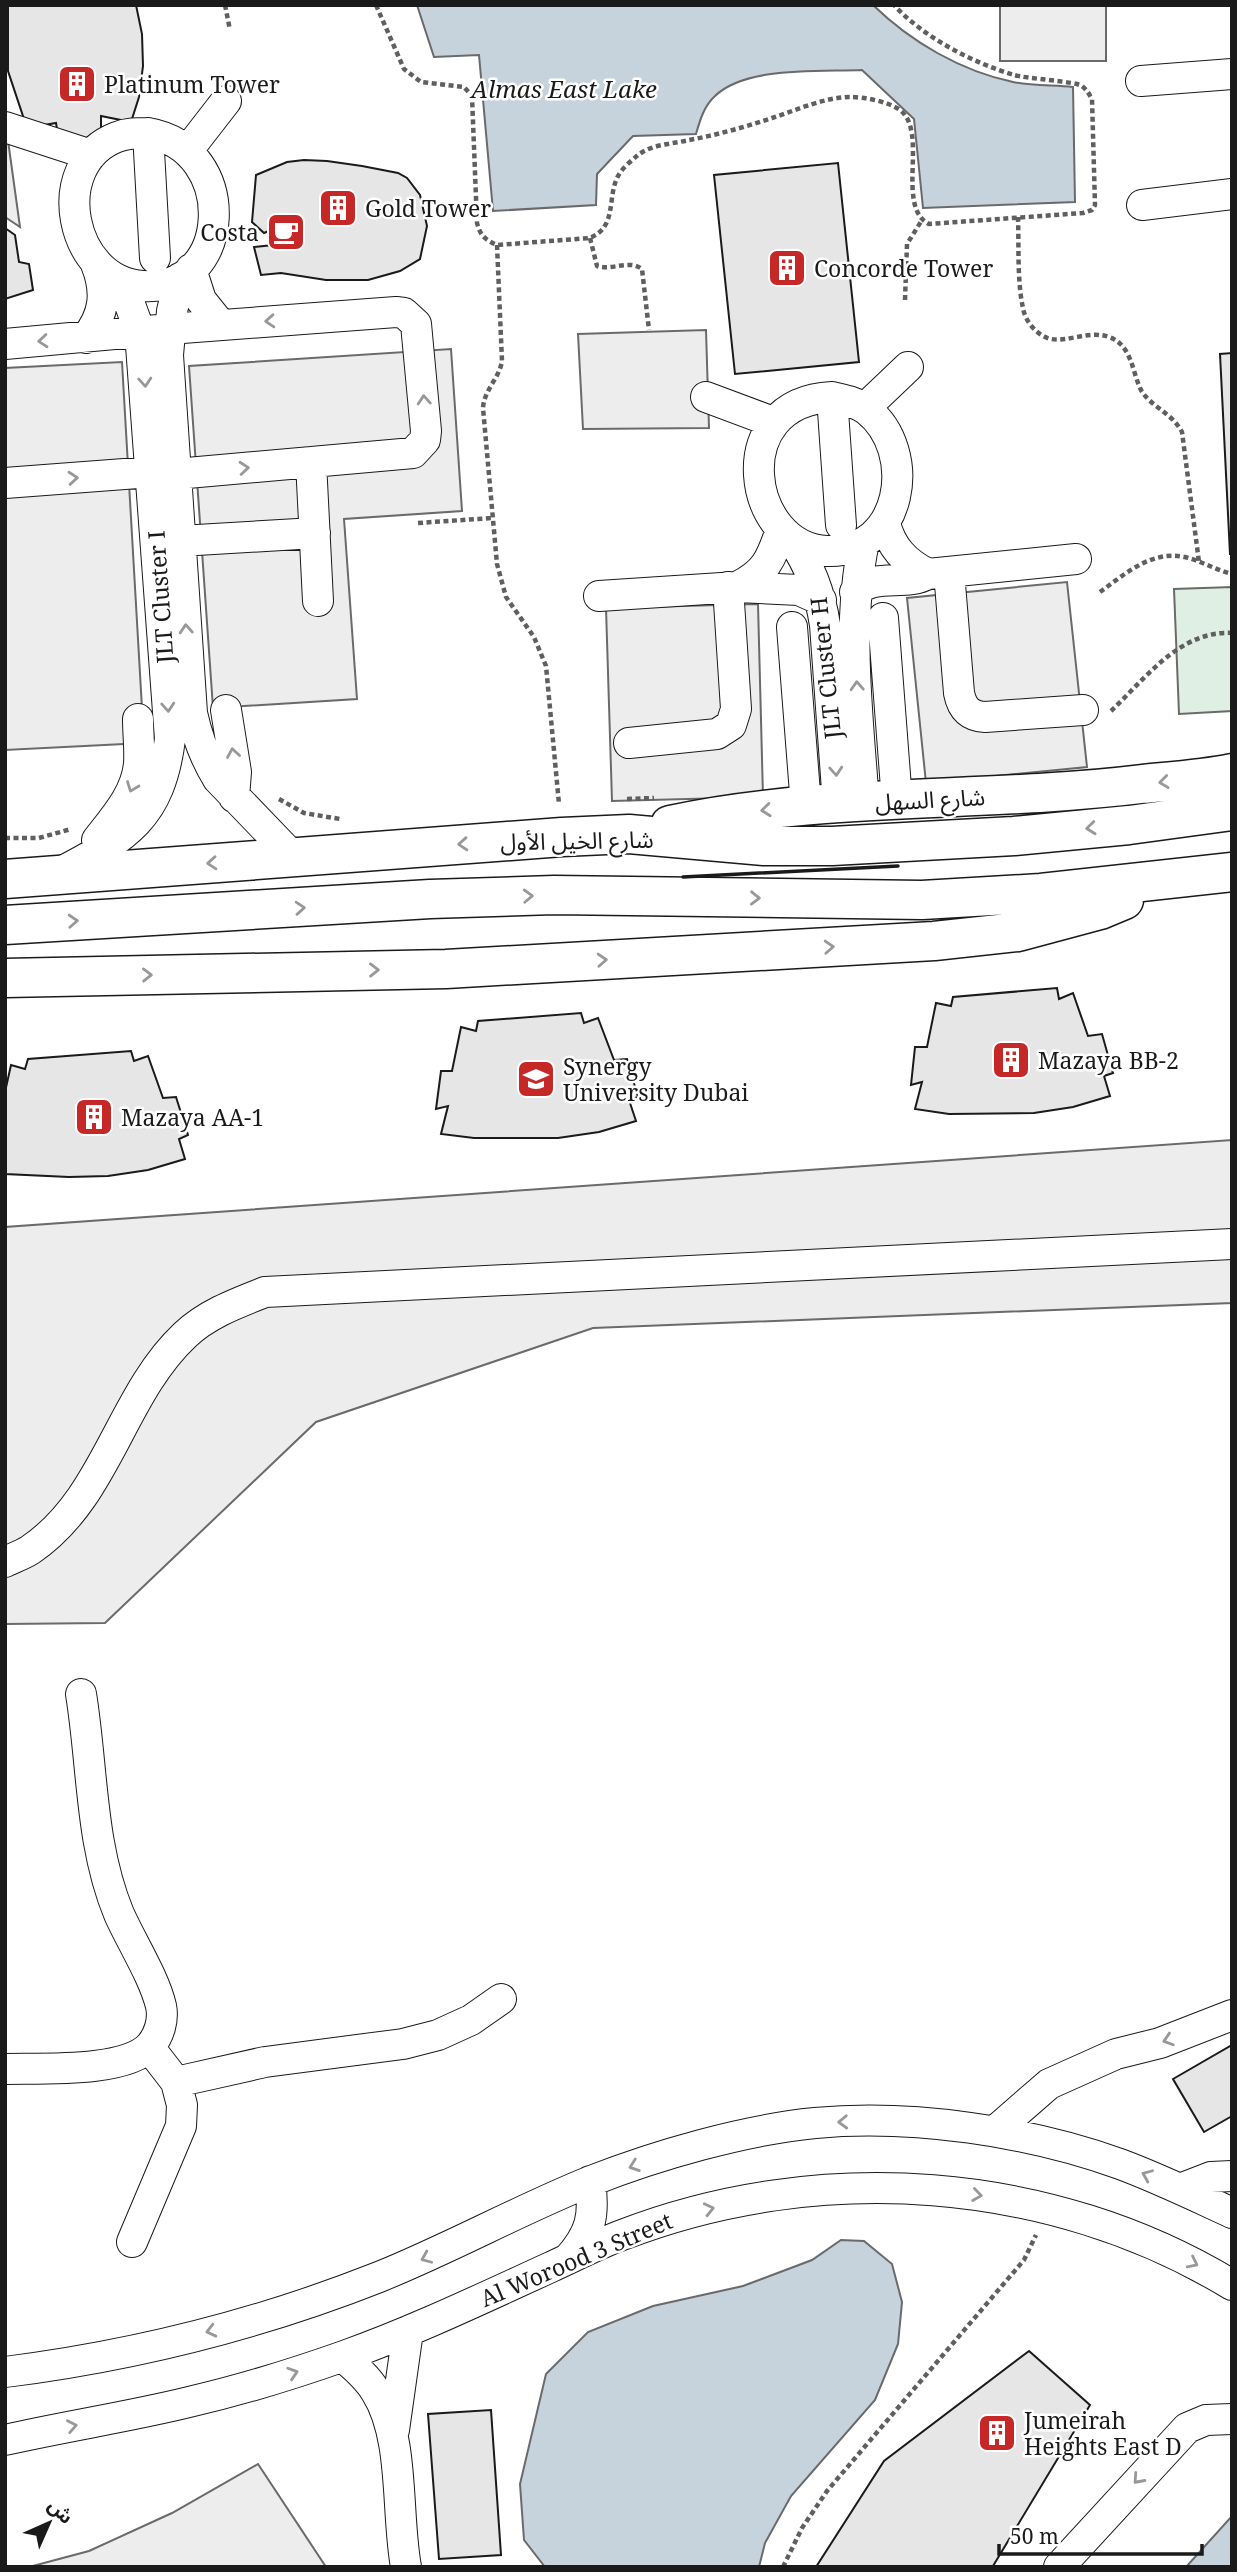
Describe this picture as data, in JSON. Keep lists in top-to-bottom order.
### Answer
{
  "streets": {
    "main road": ["شارع السهل", "شارع الخيل الأول"],
    "street": ["JLT Cluster I", "JLT Cluster H", "Al Worood 3 Street"]
  },
  "crossings": [
    ["JLT Cluster I", "شارع الخيل الأول"],
    ["JLT Cluster H", "شارع السهل"],
    ["شارع السهل", "شارع الخيل الأول"]
  ],
  "water": ["Almas East Lake"],
  "places": {
    "building": [
      "Platinum Tower",
      "Gold Tower",
      "Concorde Tower",
      "Mazaya BB-2",
      "Mazaya AA-1",
      "Jumeirah Heights East D"
    ],
    "cafe": ["Costa"],
    "school or university": ["Synergy University Dubai"]
  },
  "scale_bar": "50 m",
  "north": "top right"
}
